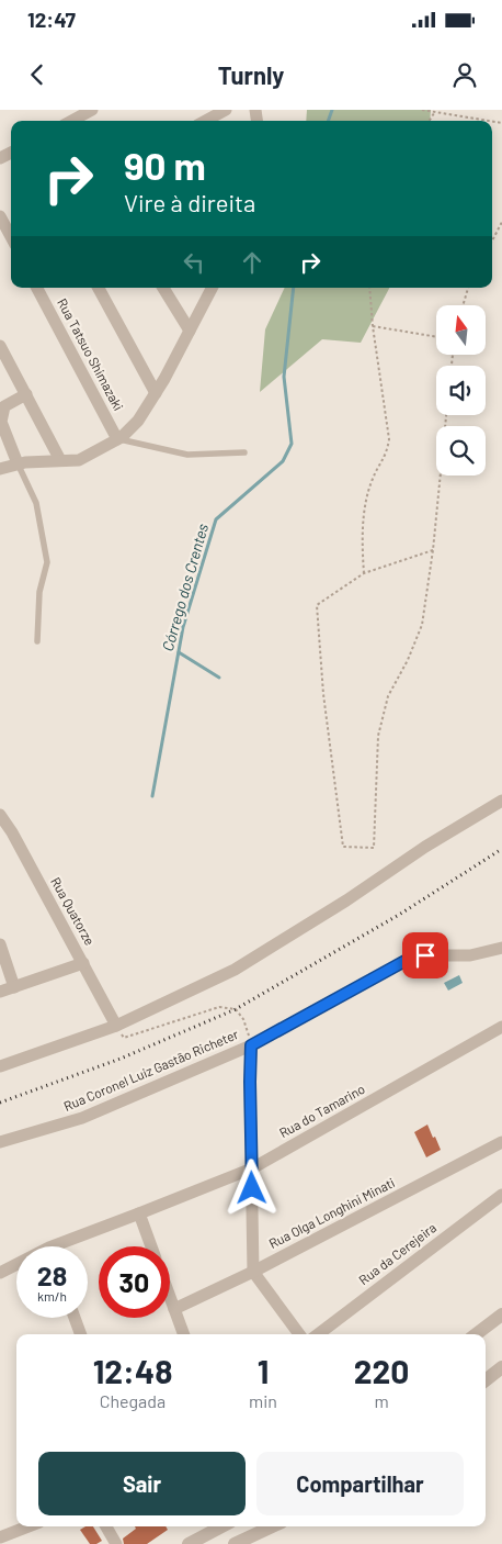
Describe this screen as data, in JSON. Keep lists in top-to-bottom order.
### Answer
{
  "streets": {
    "street": [
      "Rua Tatsuo Shimazaki",
      "Rua Quatorze",
      "Rua Coronel Luiz Gastão Richeter",
      "Rua do Tamarino",
      "Rua Olga Longhini Minati",
      "Rua da Cerejeira"
    ]
  },
  "water": ["Córrego dos Crentes"],
  "north": "top",
  "page": {
    "status": "12:47",
    "header": "Turnly",
    "turn": ["90 m", "Vire à direita"],
    "speed": "28 km/h",
    "limit": "30",
    "eta": [
      "12:48",
      "Chegada",
      "1",
      "min",
      "220",
      "m"
    ],
    "buttons": ["Sair", "Compartilhar"]
  }
}
